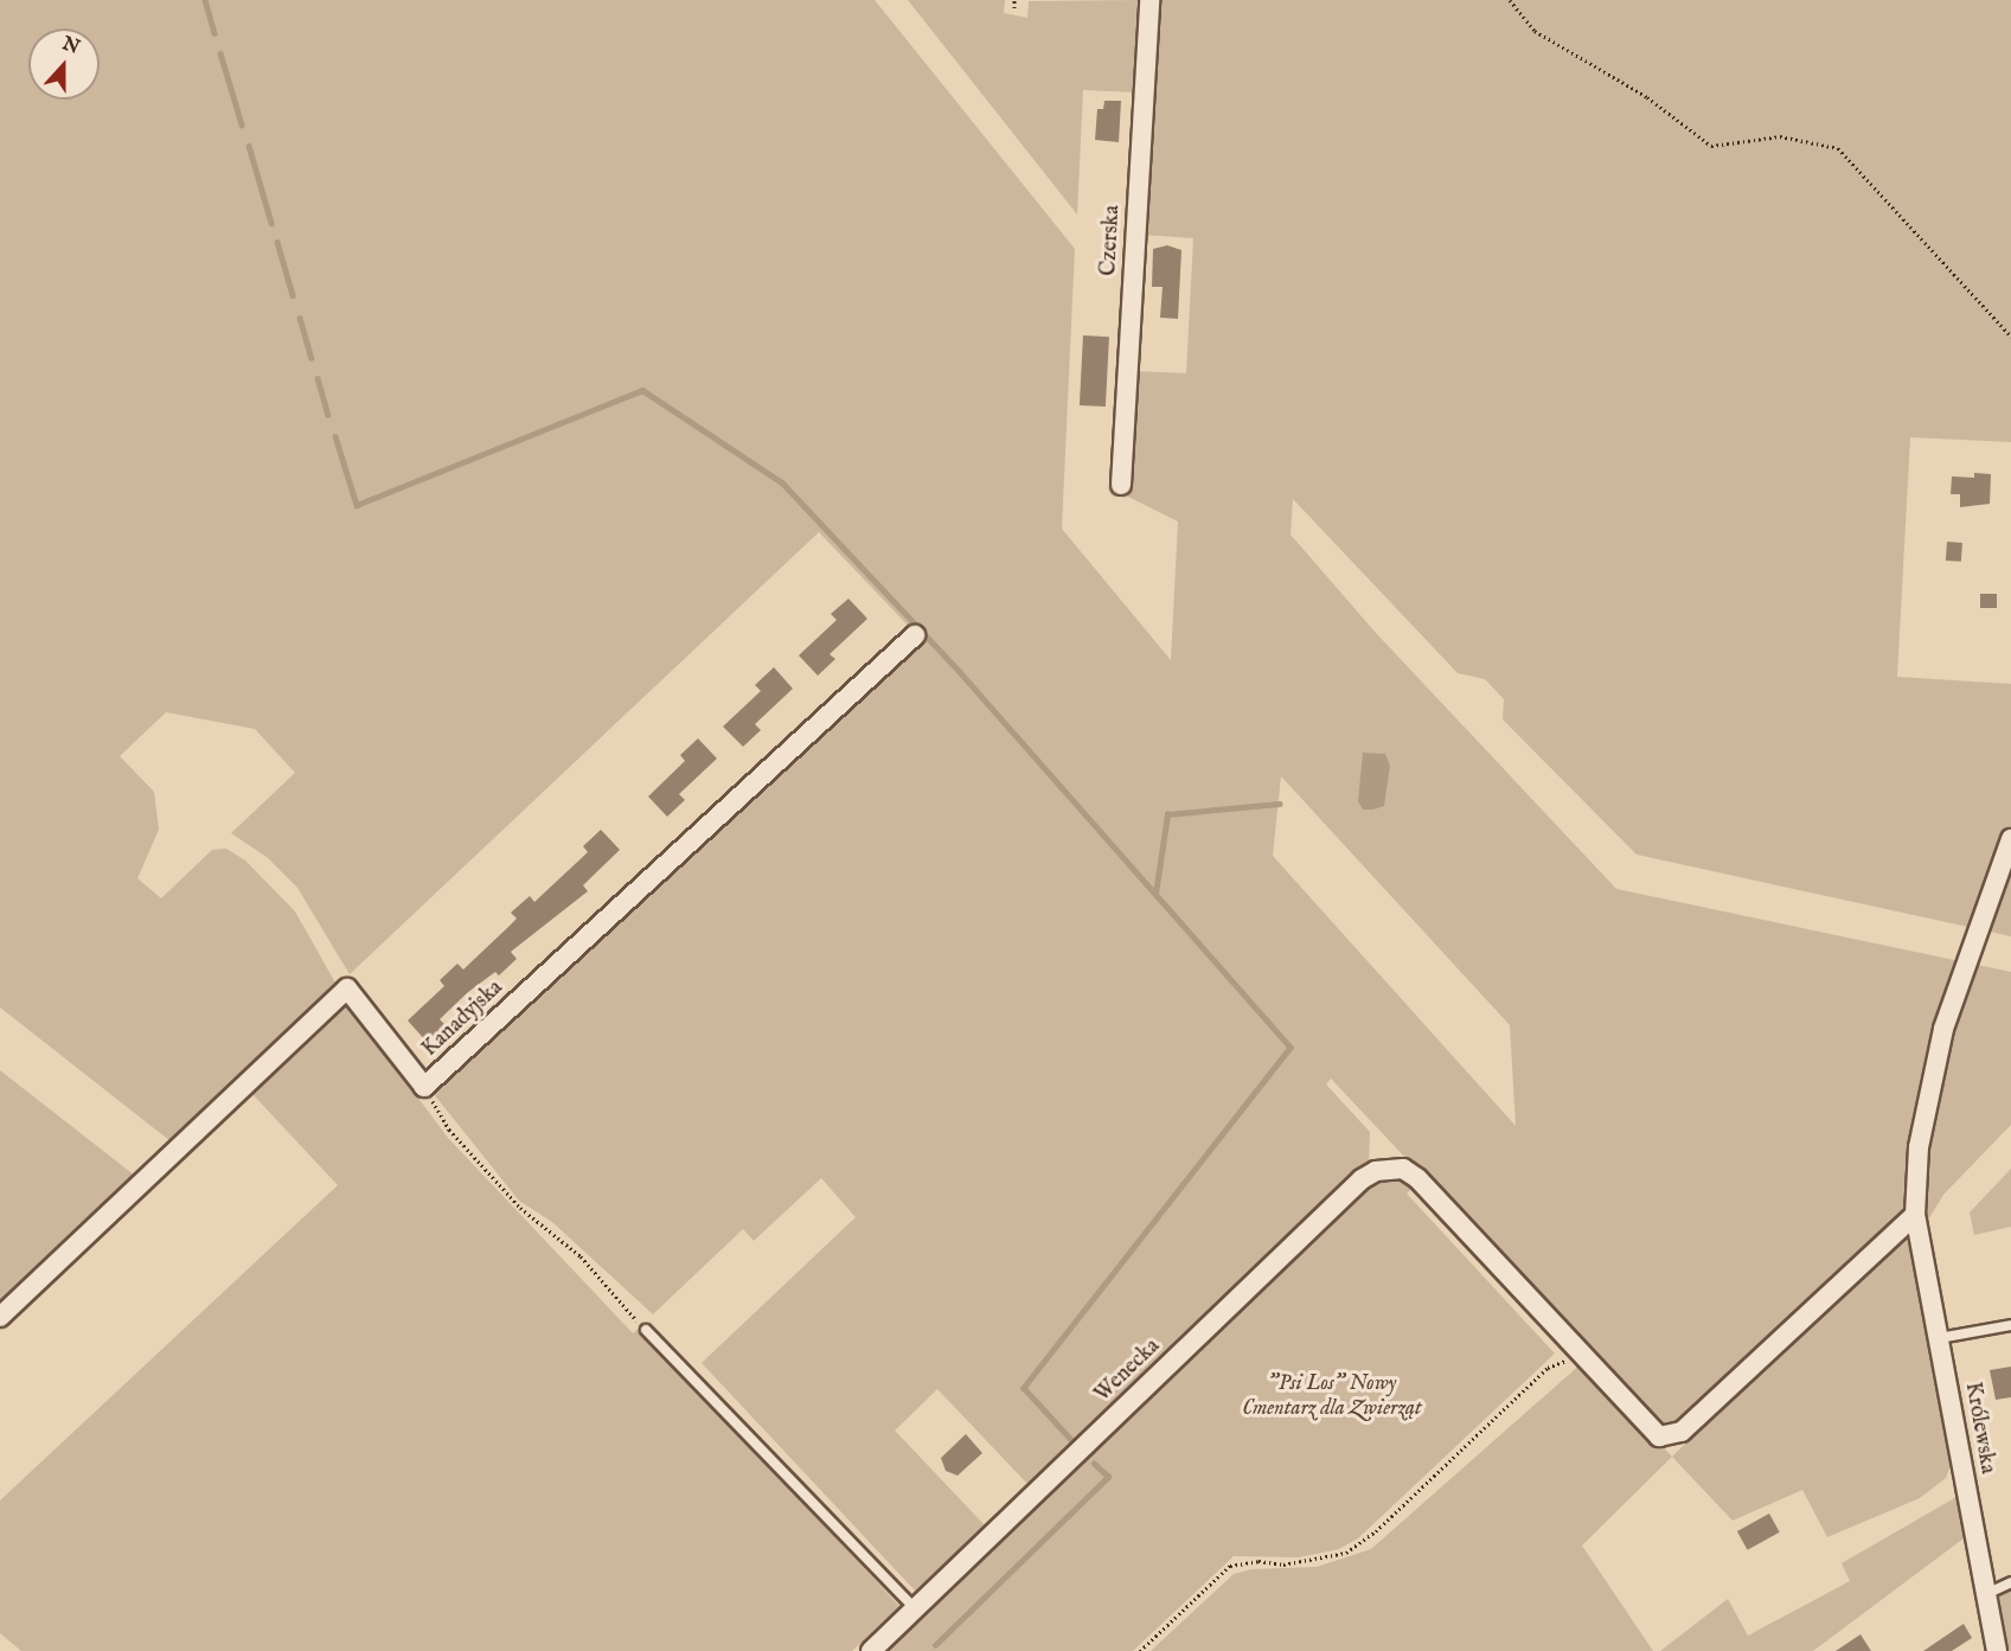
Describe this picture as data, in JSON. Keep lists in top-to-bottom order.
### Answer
{
  "streets": {
    "street": [
      "Czerska",
      "Kanadyjska",
      "Wenecka",
      "Królewska"
    ]
  },
  "parks": ["\"Psi Los\" Nowy Cmentarz dla Zwierząt"],
  "north": "top"
}
